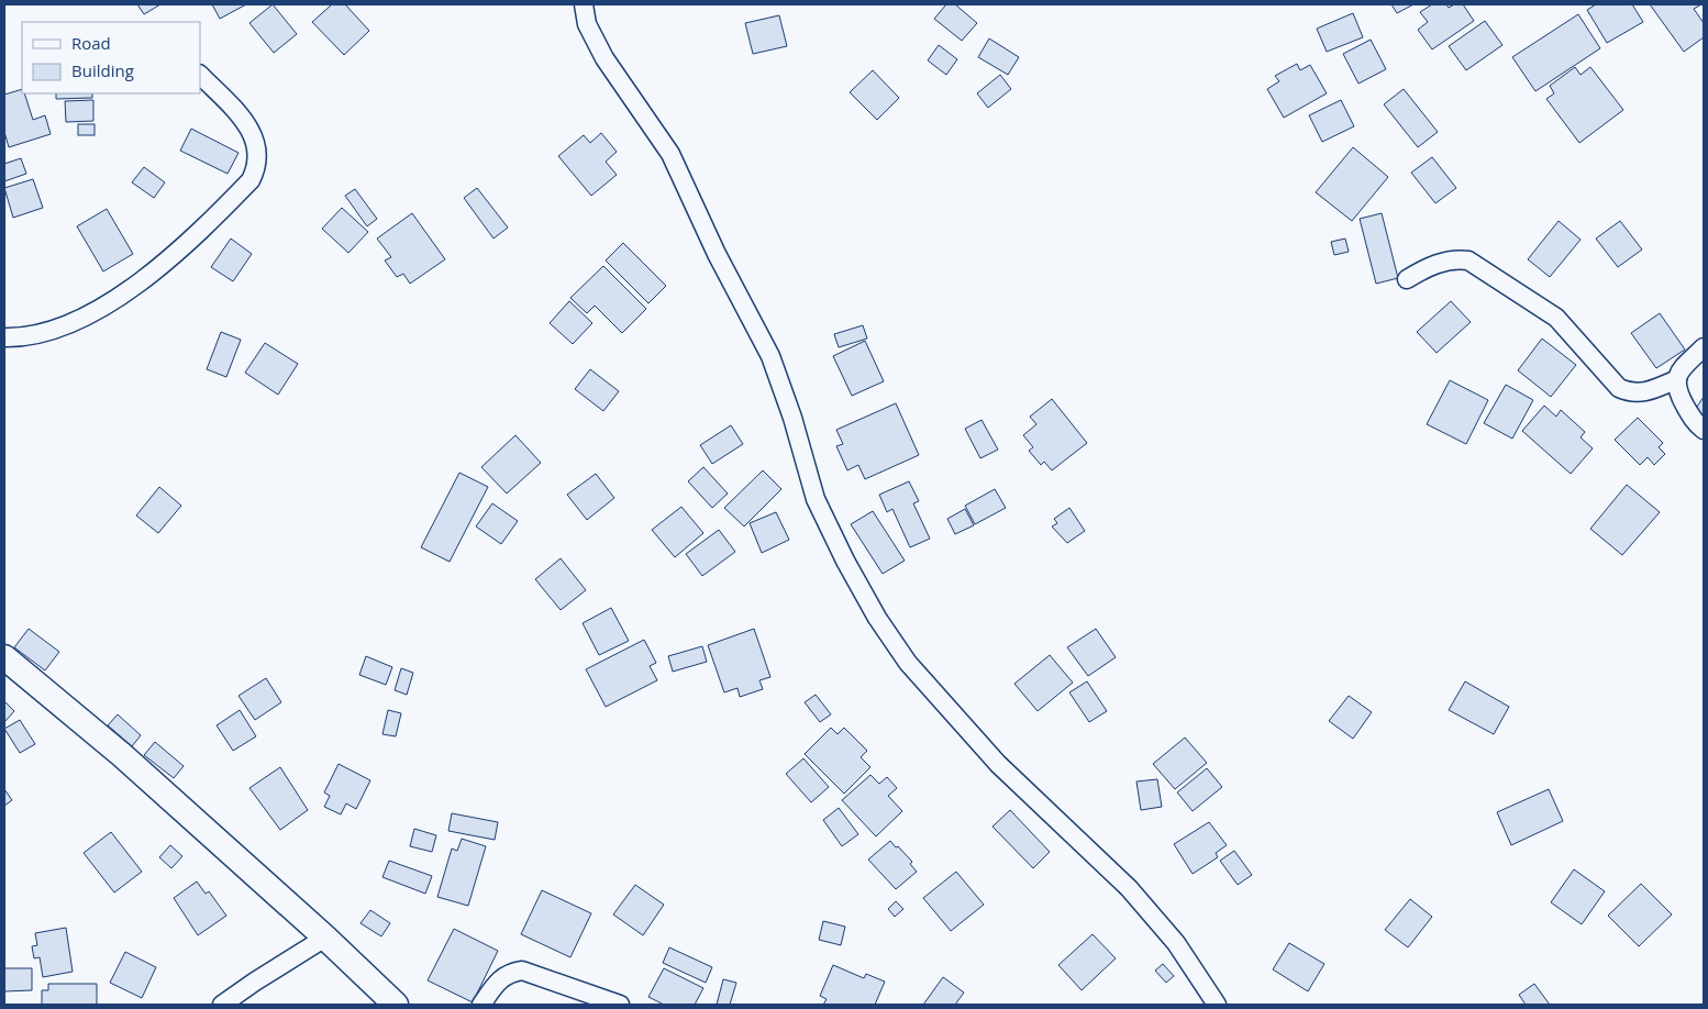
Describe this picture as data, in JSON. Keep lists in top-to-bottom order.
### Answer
{
  "legend": ["Road", "Building"]
}
